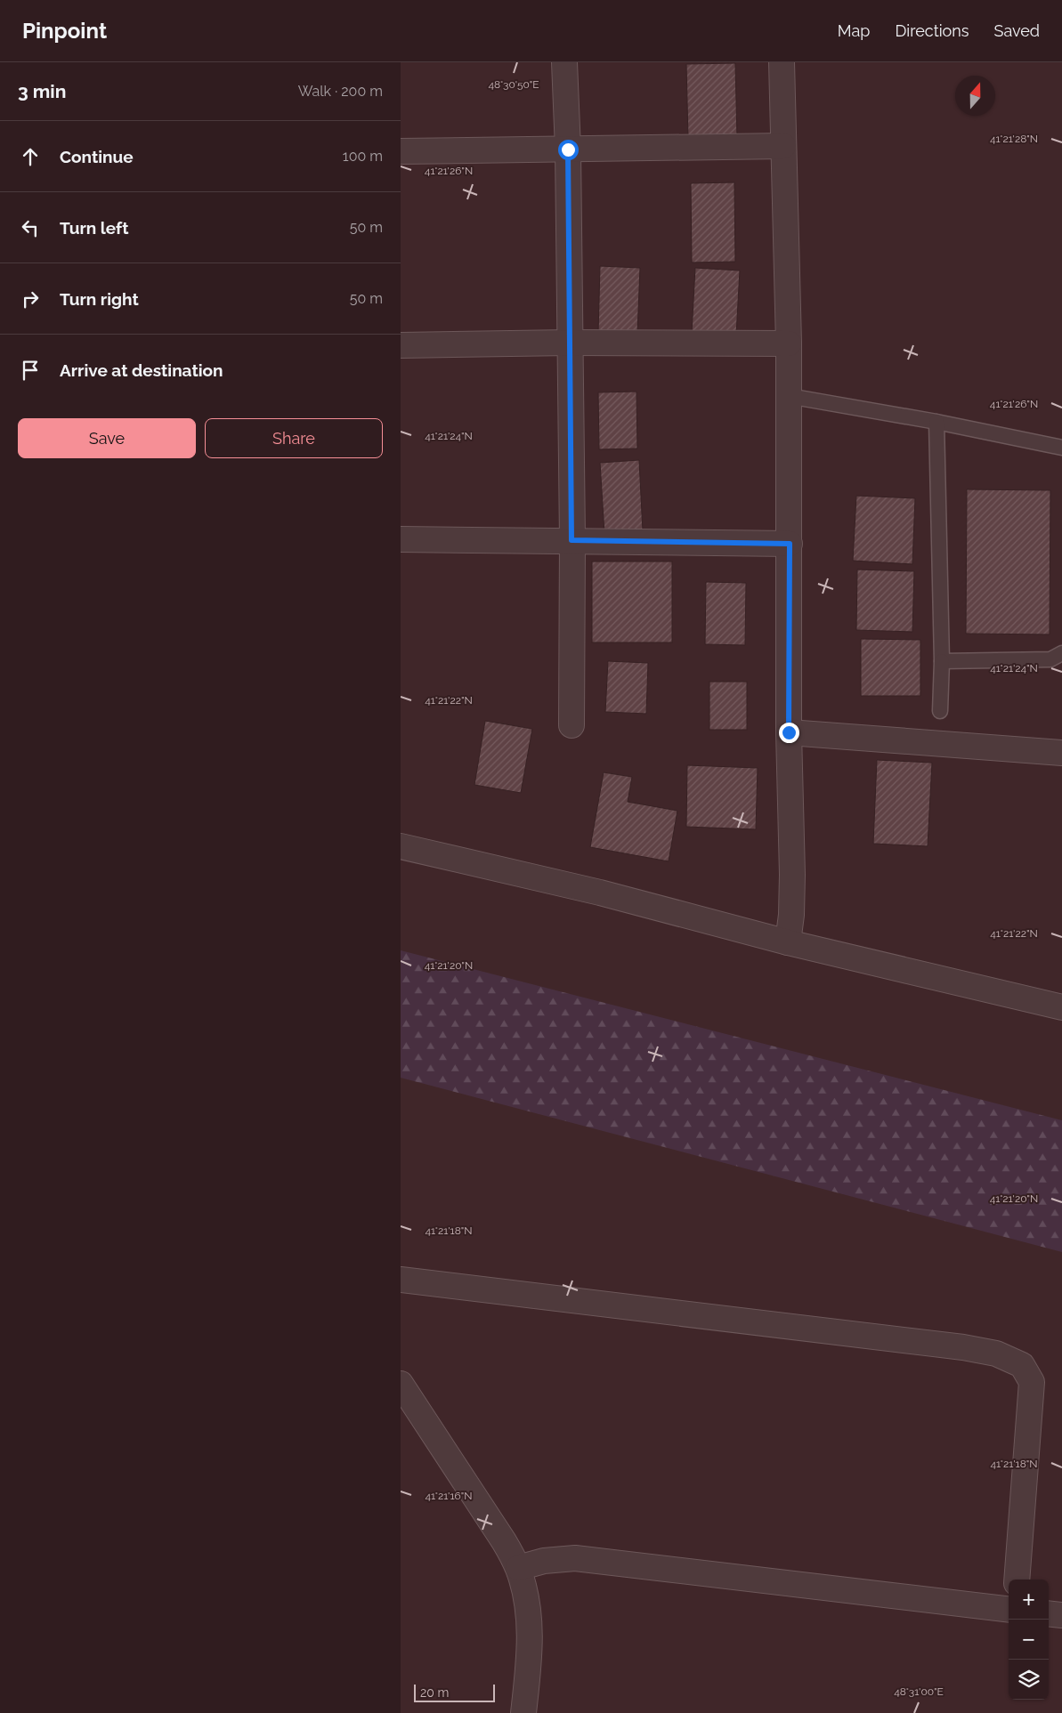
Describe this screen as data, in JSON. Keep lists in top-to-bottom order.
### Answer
{
  "scale_bar": "20 m",
  "north": "top",
  "page": {
    "header": "Pinpoint",
    "nav": ["Map", "Directions", "Saved"],
    "heading": ["3 min", "Walk · 200 m"],
    "list": [
      ["Continue", "100 m"],
      ["Turn left", "50 m"],
      ["Turn right", "50 m"],
      "Arrive at destination"
    ],
    "buttons": ["Save", "Share"],
    "map_buttons": ["+", "−"],
    "scale": "20 m"
  },
  "coordinates": [
    "48°30'50\"E",
    "41°21'28\"N",
    "41°21'26\"N",
    "41°21'24\"N",
    "41°21'22\"N",
    "41°21'20\"N",
    "41°21'18\"N",
    "41°21'16\"N",
    "48°31'00\"E"
  ]
}
